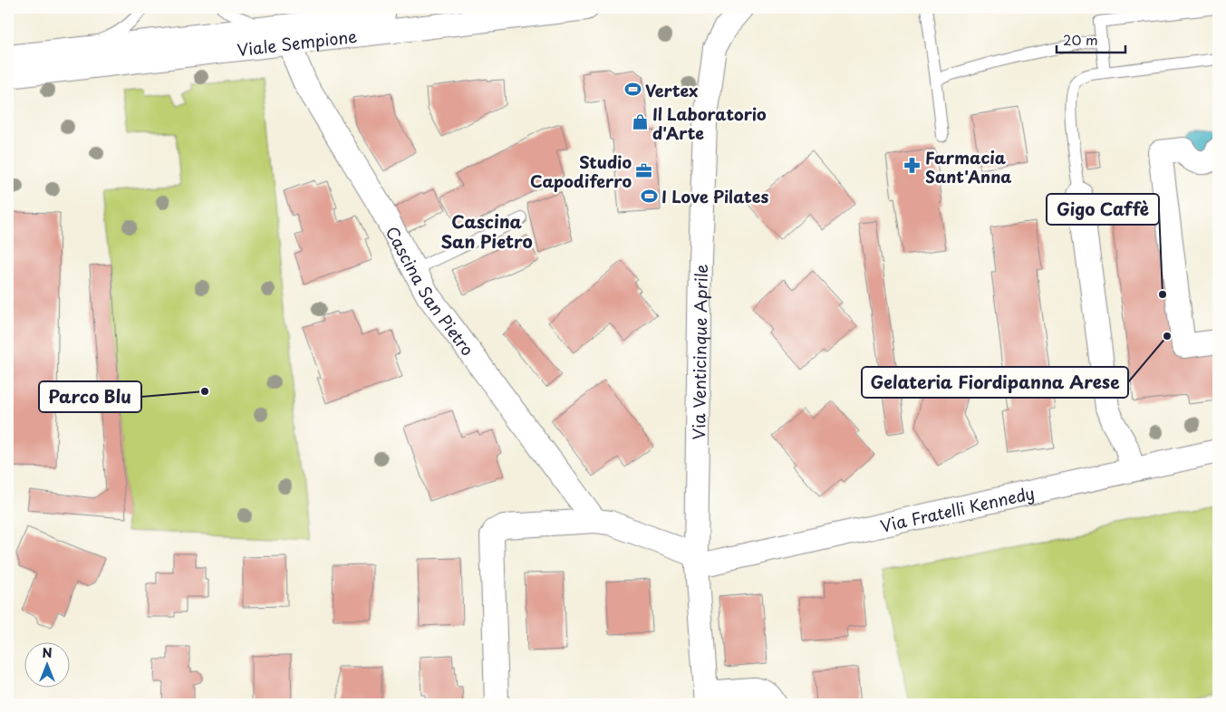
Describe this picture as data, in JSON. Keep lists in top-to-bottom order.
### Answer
{
  "streets": {
    "street": [
      "Viale Sempione",
      "Cascina San Pietro",
      "Via Venticinque Aprile",
      "Via Fratelli Kennedy"
    ]
  },
  "crossings": [
    ["Viale Sempione", "Cascina San Pietro"],
    ["Via Venticinque Aprile", "Via Fratelli Kennedy"]
  ],
  "districts": ["Cascina San Pietro"],
  "places": {
    "sports": ["Vertex", "I Love Pilates"],
    "shop": ["Il Laboratorio d'Arte"],
    "pharmacy": ["Farmacia Sant'Anna"],
    "office": ["Studio Capodiferro"],
    "other": ["Gigo Caffè", "Gelateria Fiordipanna Arese", "Parco Blu"]
  },
  "scale_bar": "20 m",
  "north": "top"
}
